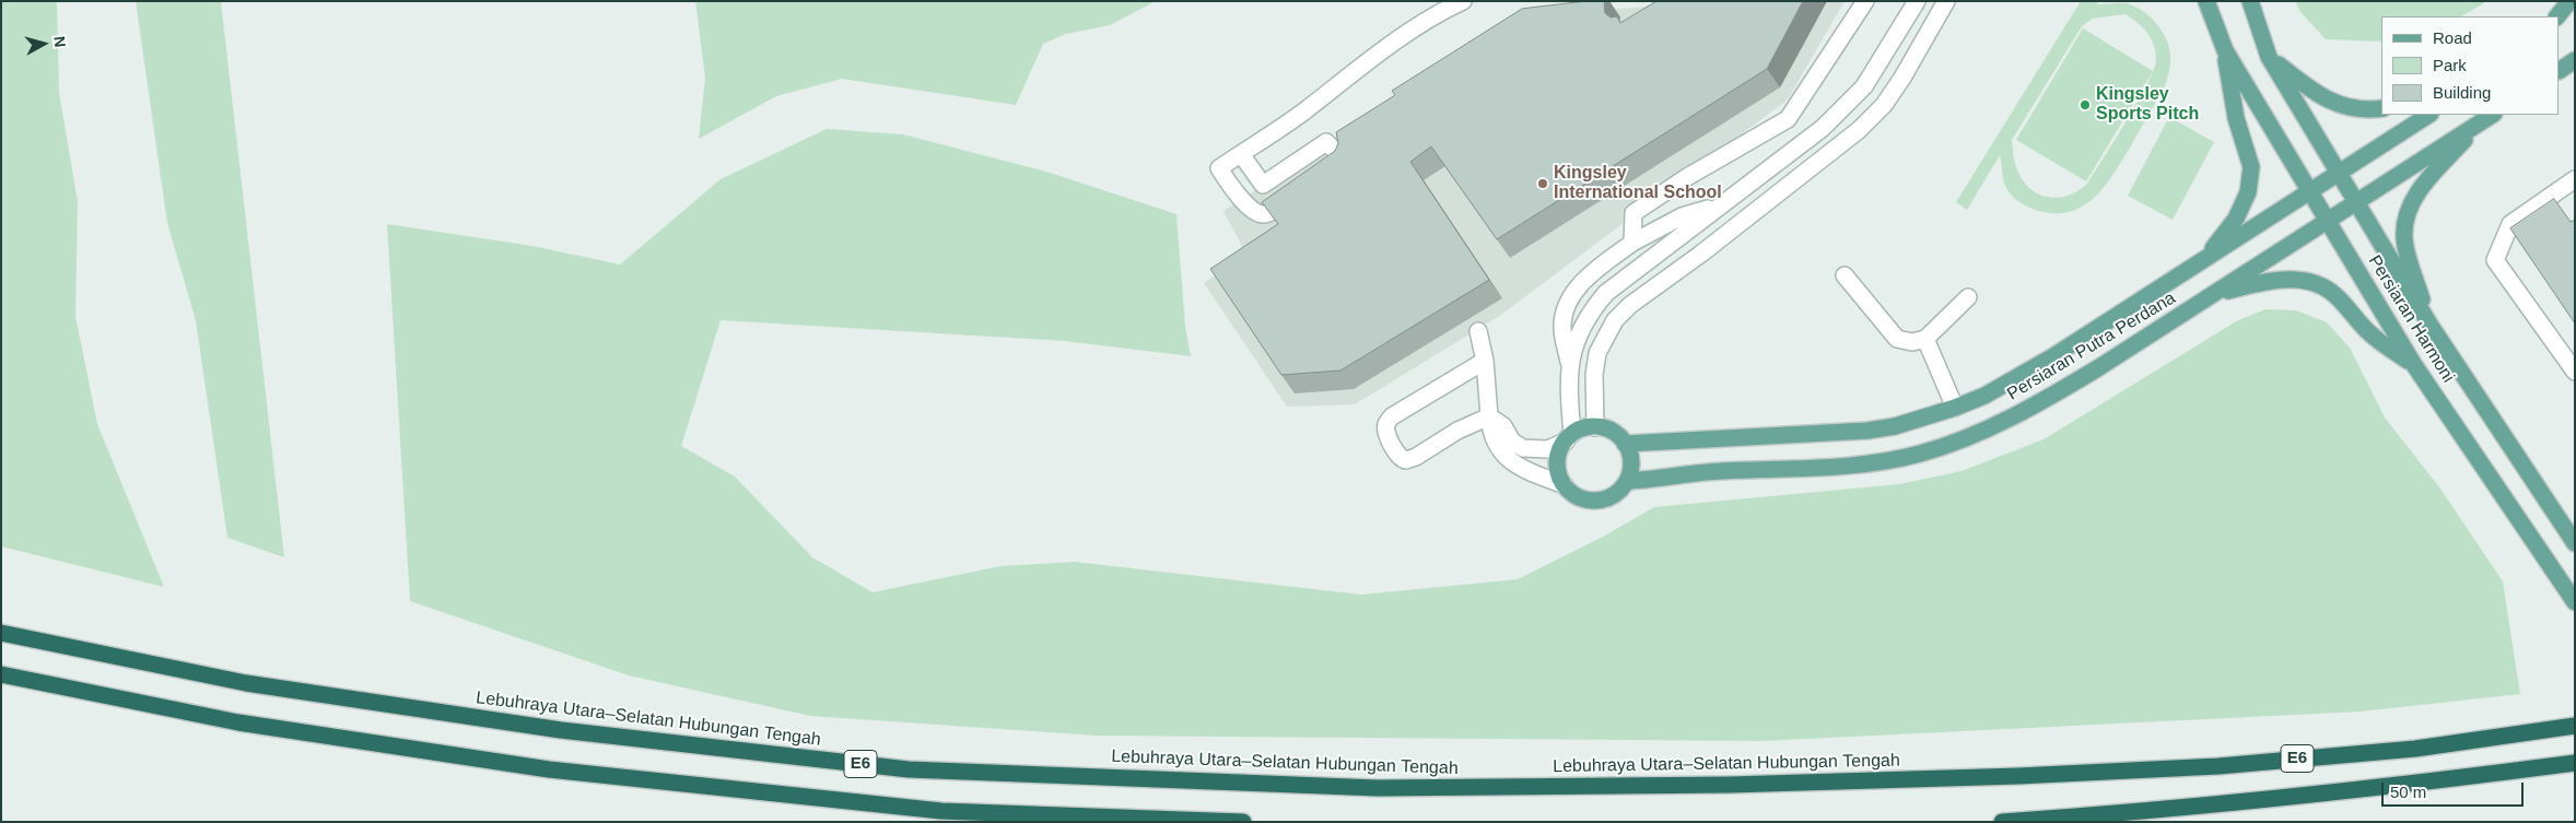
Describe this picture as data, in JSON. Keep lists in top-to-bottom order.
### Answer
{
  "streets": {
    "highway": ["Lebuhraya Utara–Selatan Hubungan Tengah", "E6"],
    "main road": ["Persiaran Harmoni", "Persiaran Putra Perdana"]
  },
  "crossings": [
    ["Persiaran Harmoni", "Persiaran Putra Perdana"]
  ],
  "places": ["Kingsley Sports Pitch", "Kingsley International School"],
  "legend": ["Road", "Park", "Building"],
  "scale_bar": "50 m",
  "north": "right"
}
